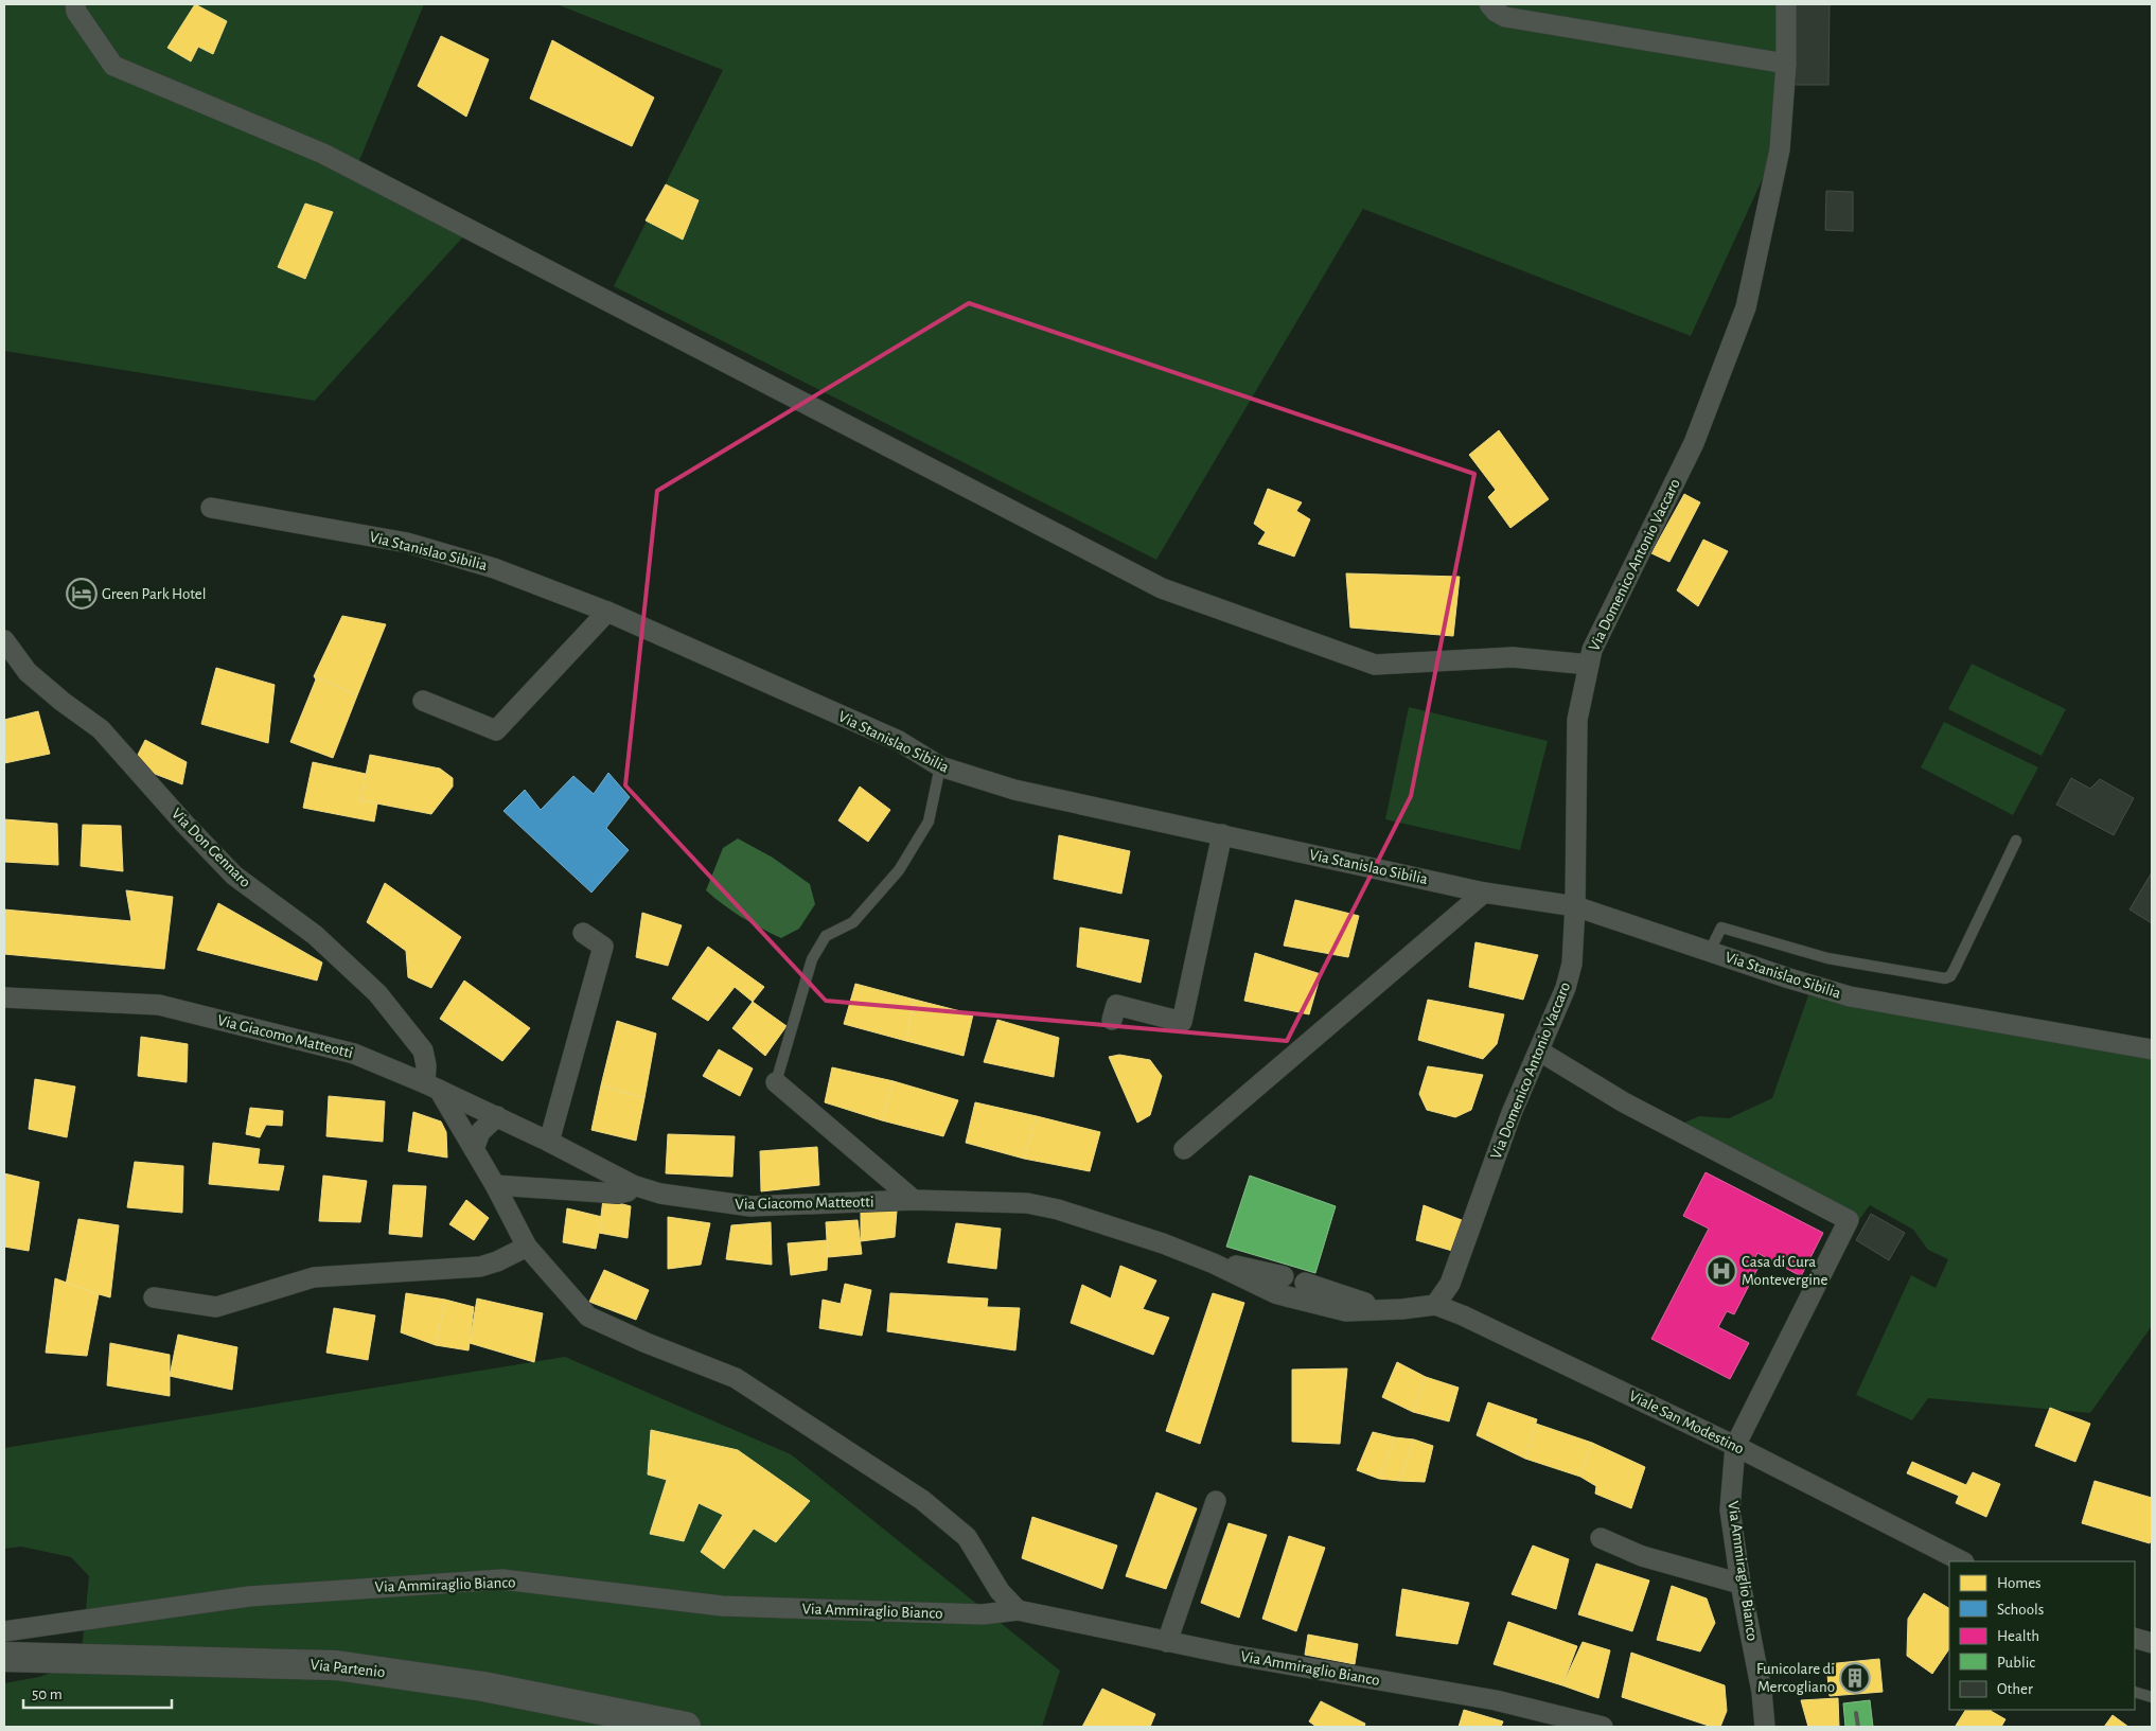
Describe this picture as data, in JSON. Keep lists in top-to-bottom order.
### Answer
{
  "streets": {
    "main road": ["Via Partenio"],
    "street": [
      "Via Stanislao Sibilia",
      "Via Domenico Antonio Vaccaro",
      "Via Don Gennaro",
      "Via Giacomo Matteotti",
      "Viale San Modestino",
      "Via Ammiraglio Bianco"
    ]
  },
  "crossings": [
    ["Via Stanislao Sibilia", "Via Domenico Antonio Vaccaro"],
    ["Via Domenico Antonio Vaccaro", "Viale San Modestino"],
    ["Via Don Gennaro", "Via Giacomo Matteotti"],
    ["Via Giacomo Matteotti", "Viale San Modestino"],
    ["Viale San Modestino", "Via Ammiraglio Bianco"]
  ],
  "places": {
    "hotel": ["Green Park Hotel"],
    "hospital": ["Casa di Cura Montevergine"],
    "building": ["Funicolare di Mercogliano"]
  },
  "legend": [
    "Homes",
    "Schools",
    "Health",
    "Public",
    "Other"
  ],
  "scale_bar": "50 m"
}
